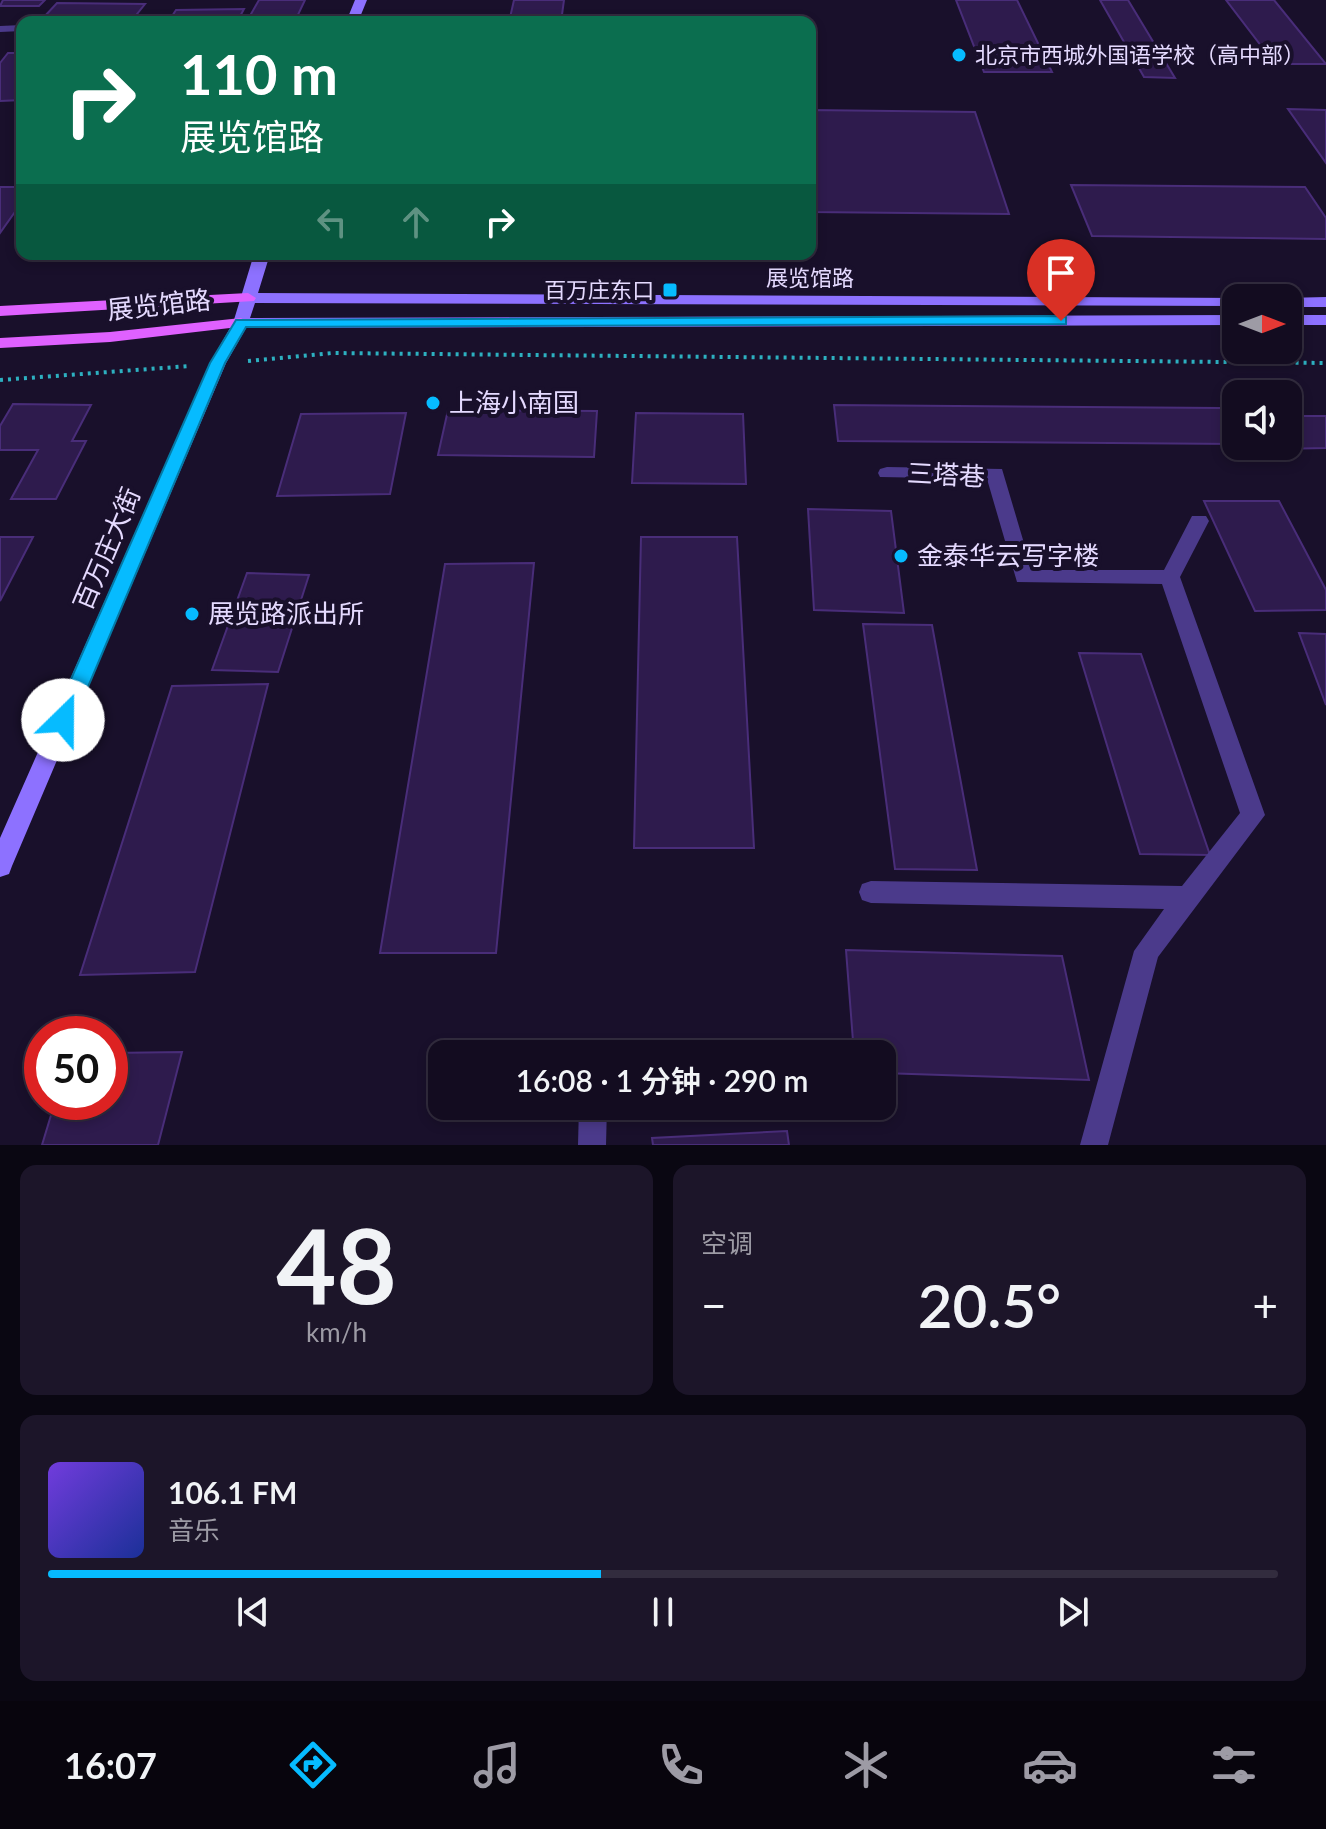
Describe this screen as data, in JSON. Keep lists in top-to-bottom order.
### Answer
{
  "streets": {
    "main road": ["展览馆路", "百万庄大街"],
    "street": ["三塔巷"]
  },
  "crossings": [
    ["展览馆路", "百万庄大街"]
  ],
  "places": {
    "other": [
      "北京市西城外国语学校（高中部）",
      "上海小南国",
      "金泰华云写字楼",
      "展览路派出所"
    ],
    "transit": ["百万庄东口"]
  },
  "north": "right",
  "page": {
    "turn": ["110 m", "展览馆路"],
    "limit": "50",
    "trip": "16:08 · 1 分钟 · 290 m",
    "tile": [
      ["48", "km/h"],
      "空调"
    ],
    "heat": ["−", "20.5°", "+"],
    "song": ["106.1 FM", "音乐"],
    "tabs": "16:07"
  }
}
